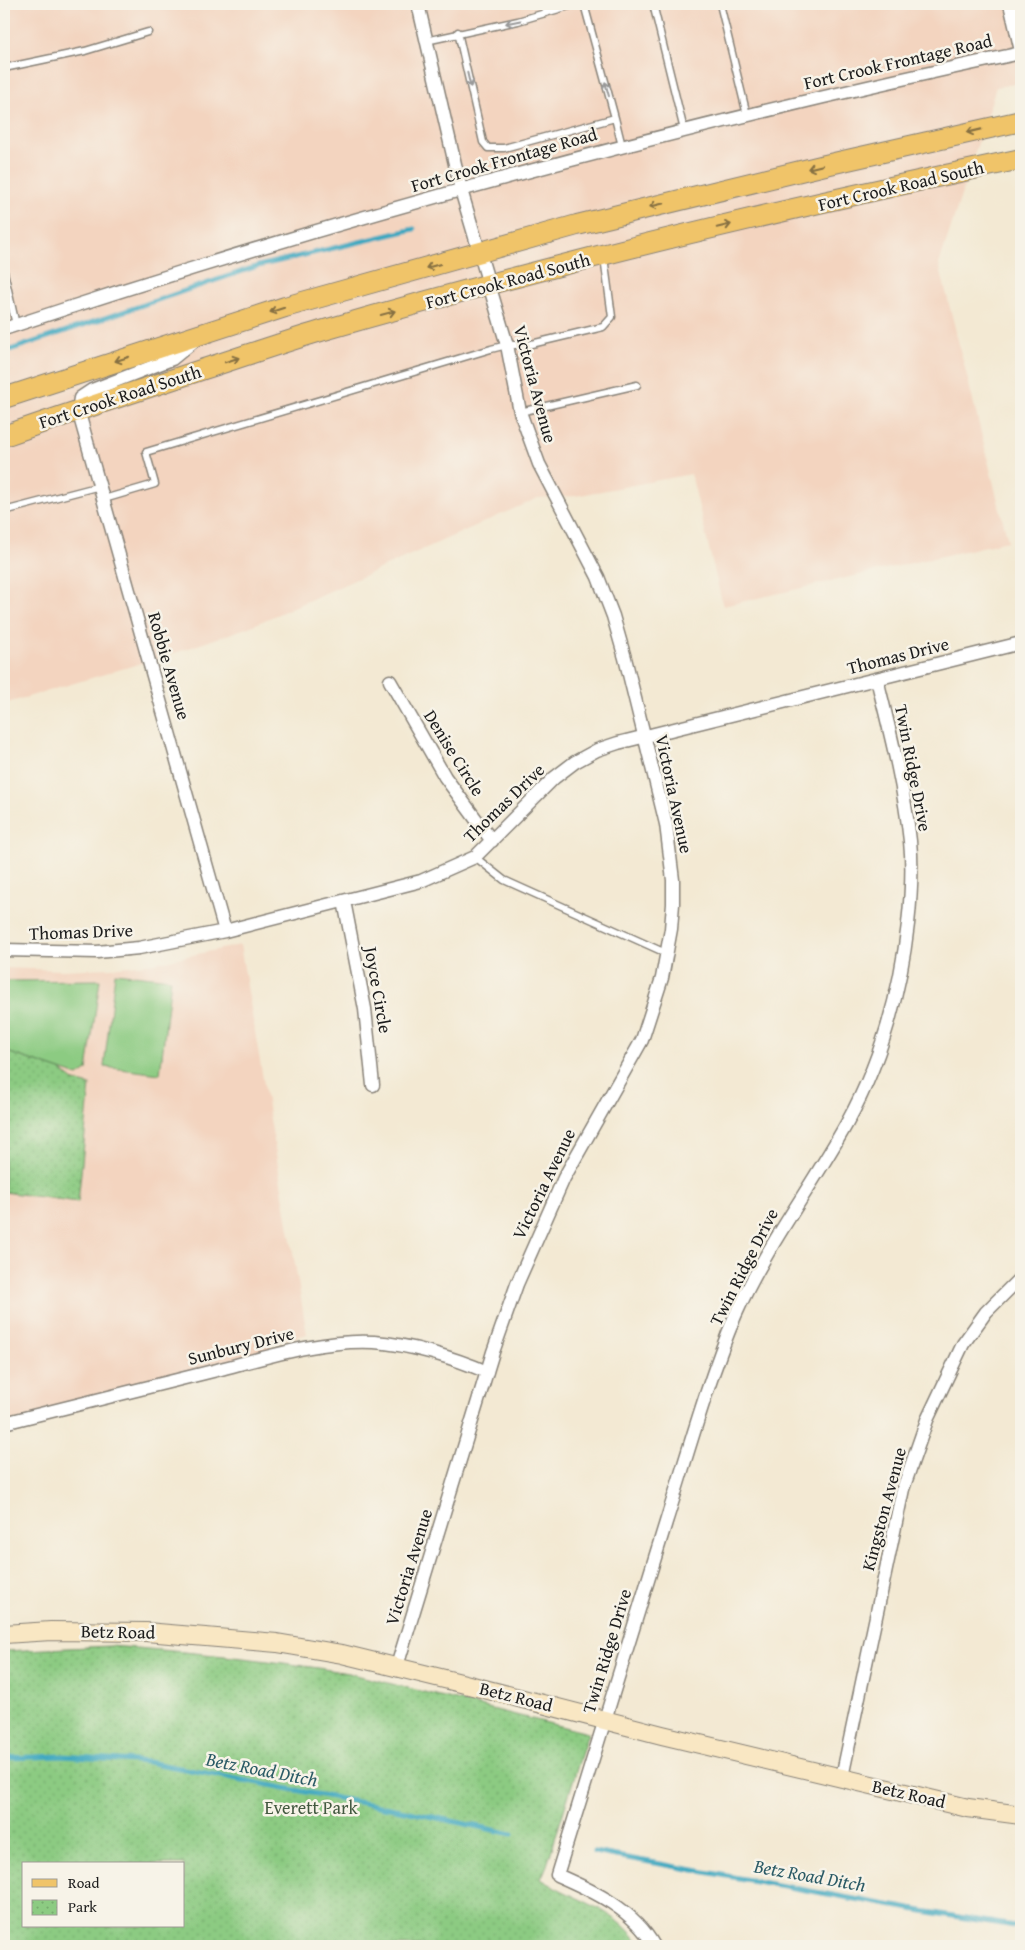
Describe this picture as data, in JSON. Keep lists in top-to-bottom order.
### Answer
{
  "streets": {
    "main road": ["Fort Crook Road South"],
    "street": [
      "Fort Crook Frontage Road",
      "Victoria Avenue",
      "Thomas Drive",
      "Robbie Avenue",
      "Denise Circle",
      "Twin Ridge Drive",
      "Joyce Circle",
      "Sunbury Drive",
      "Kingston Avenue",
      "Betz Road"
    ]
  },
  "crossings": [
    ["Fort Crook Frontage Road", "Victoria Avenue"],
    ["Fort Crook Road South", "Victoria Avenue"],
    ["Fort Crook Road South", "Robbie Avenue"],
    ["Victoria Avenue", "Thomas Drive"],
    ["Victoria Avenue", "Sunbury Drive"],
    ["Victoria Avenue", "Betz Road"],
    ["Thomas Drive", "Robbie Avenue"],
    ["Thomas Drive", "Denise Circle"],
    ["Thomas Drive", "Twin Ridge Drive"],
    ["Thomas Drive", "Joyce Circle"],
    ["Twin Ridge Drive", "Betz Road"],
    ["Kingston Avenue", "Betz Road"]
  ],
  "water": ["Betz Road Ditch"],
  "parks": ["Everett Park"],
  "legend": ["Road", "Park"]
}
